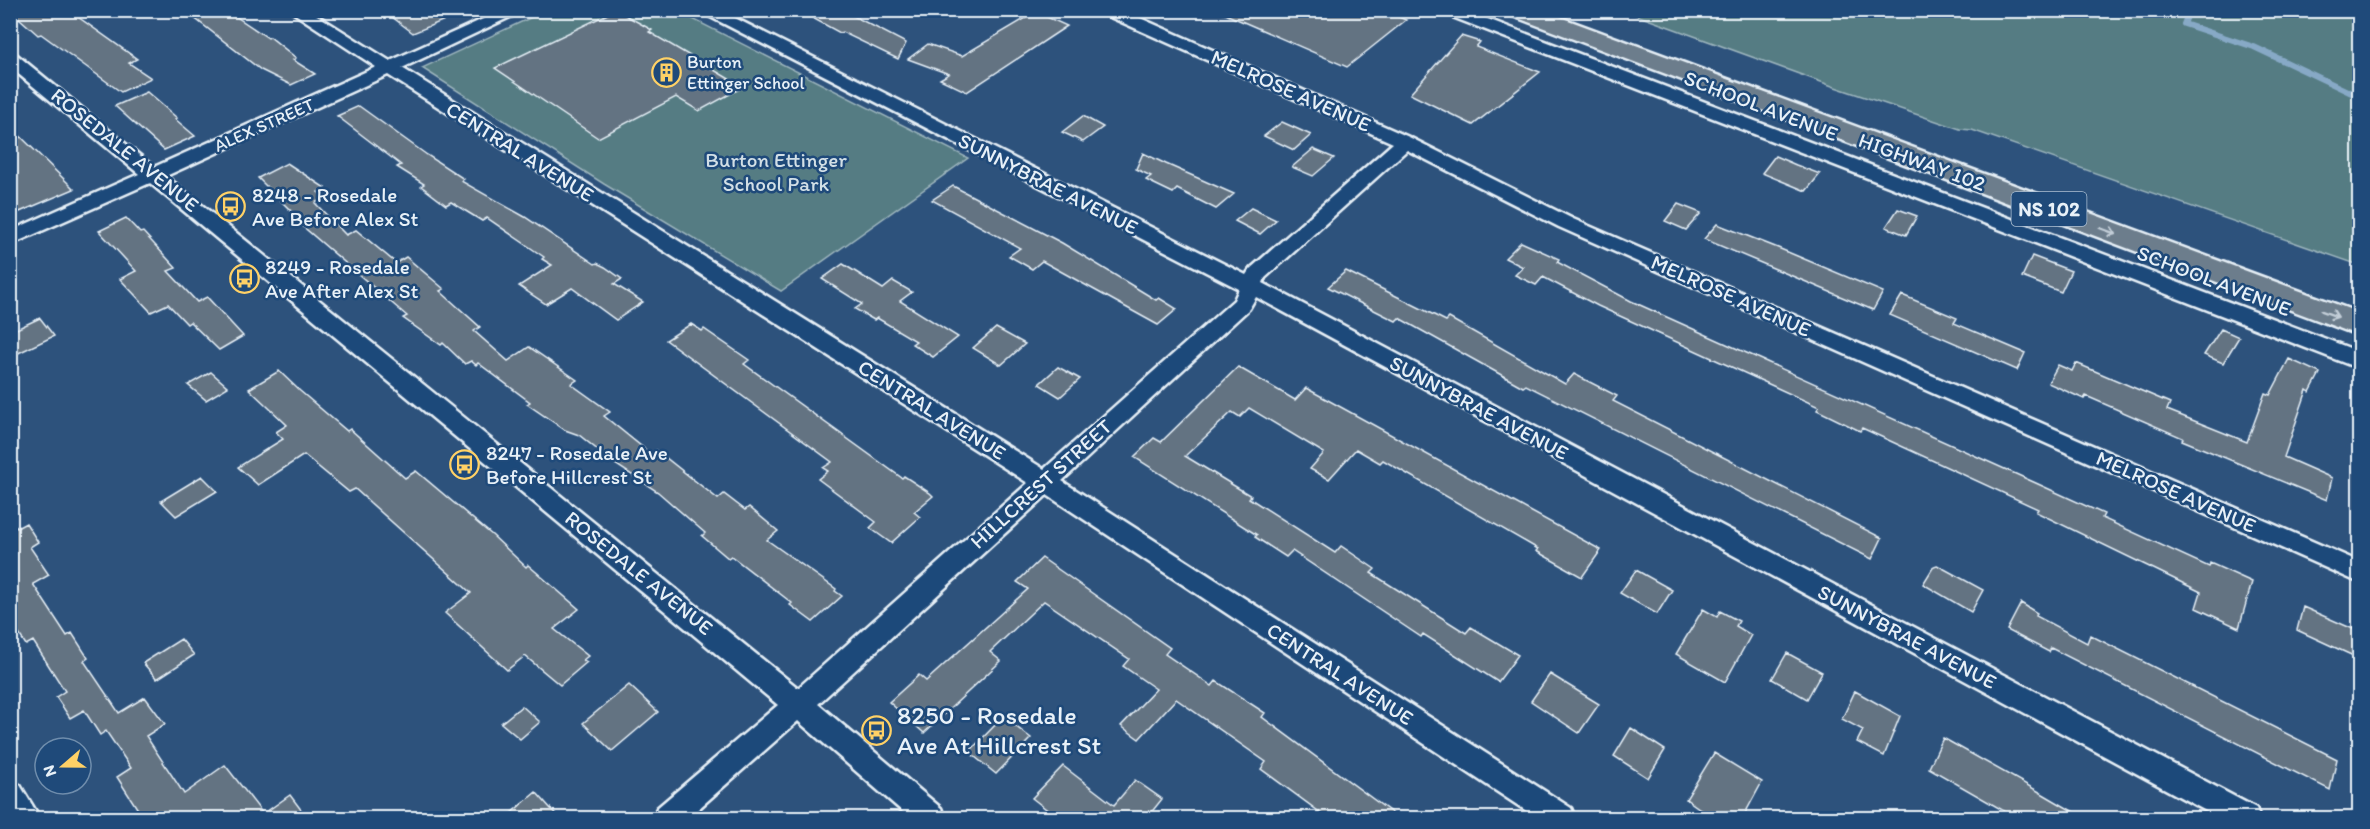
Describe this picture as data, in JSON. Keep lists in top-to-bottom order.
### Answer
{
  "streets": {
    "highway": ["HIGHWAY 102", "NS 102"],
    "street": [
      "MELROSE AVENUE",
      "SCHOOL AVENUE",
      "ALEX STREET",
      "ROSEDALE AVENUE",
      "CENTRAL AVENUE",
      "SUNNYBRAE AVENUE",
      "HILLCREST STREET"
    ]
  },
  "crossings": [
    ["MELROSE AVENUE", "HILLCREST STREET"],
    ["ALEX STREET", "ROSEDALE AVENUE"],
    ["ALEX STREET", "CENTRAL AVENUE"],
    ["ROSEDALE AVENUE", "HILLCREST STREET"],
    ["CENTRAL AVENUE", "HILLCREST STREET"],
    ["SUNNYBRAE AVENUE", "HILLCREST STREET"]
  ],
  "parks": ["Burton Ettinger School Park"],
  "places": {
    "building": ["Burton Ettinger School"],
    "bus stop": [
      "8248 - Rosedale Ave Before Alex St",
      "8249 - Rosedale Ave After Alex St",
      "8247 - Rosedale Ave Before Hillcrest St",
      "8250 - Rosedale Ave At Hillcrest St"
    ]
  },
  "north": "left"
}
